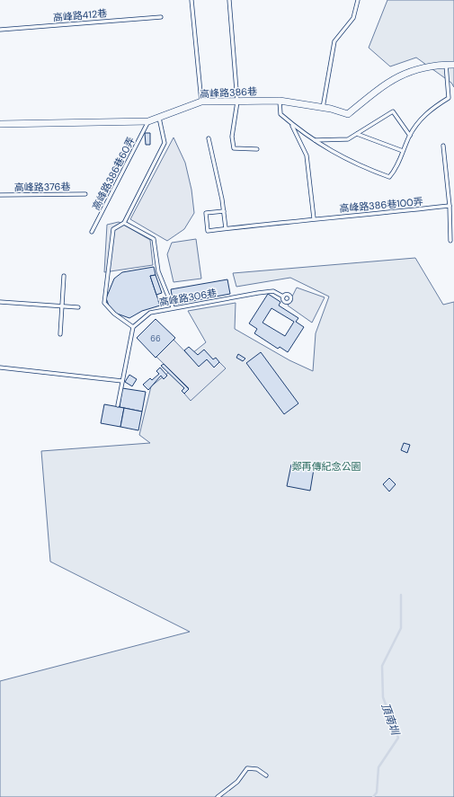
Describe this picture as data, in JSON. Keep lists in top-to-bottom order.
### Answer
{
  "streets": {
    "street": ["高峰路386巷"],
    "lane": [
      "高峰路412巷",
      "高峰路386巷60弄",
      "高峰路376巷",
      "高峰路386巷100弄",
      "高峰路306巷"
    ]
  },
  "crossings": [
    ["高峰路386巷", "高峰路386巷60弄"]
  ],
  "water": ["頂南圳"],
  "parks": ["鄭再傳紀念公園"],
  "house_numbers": ["66"]
}
